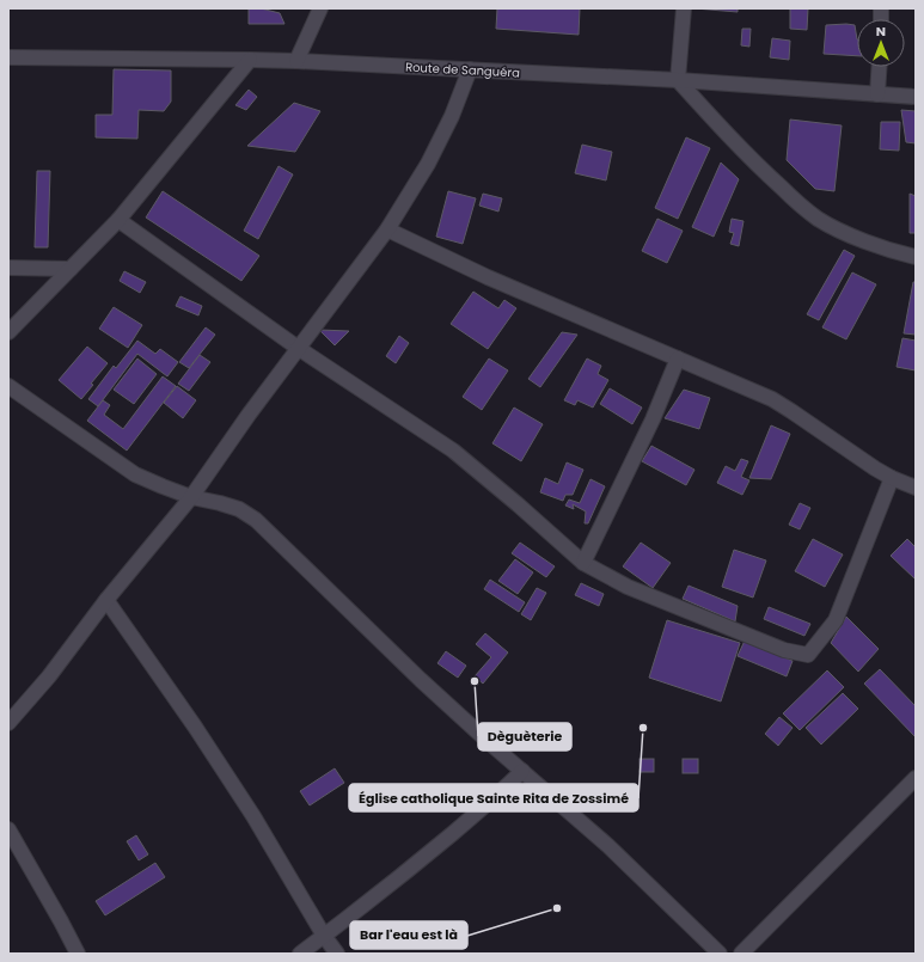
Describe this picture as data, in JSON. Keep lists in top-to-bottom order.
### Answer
{
  "streets": {
    "street": ["Route de Sanguéra"]
  },
  "places": ["Dèguèterie", "Église catholique Sainte Rita de Zossimé", "Bar l'eau est là"],
  "north": "top"
}
